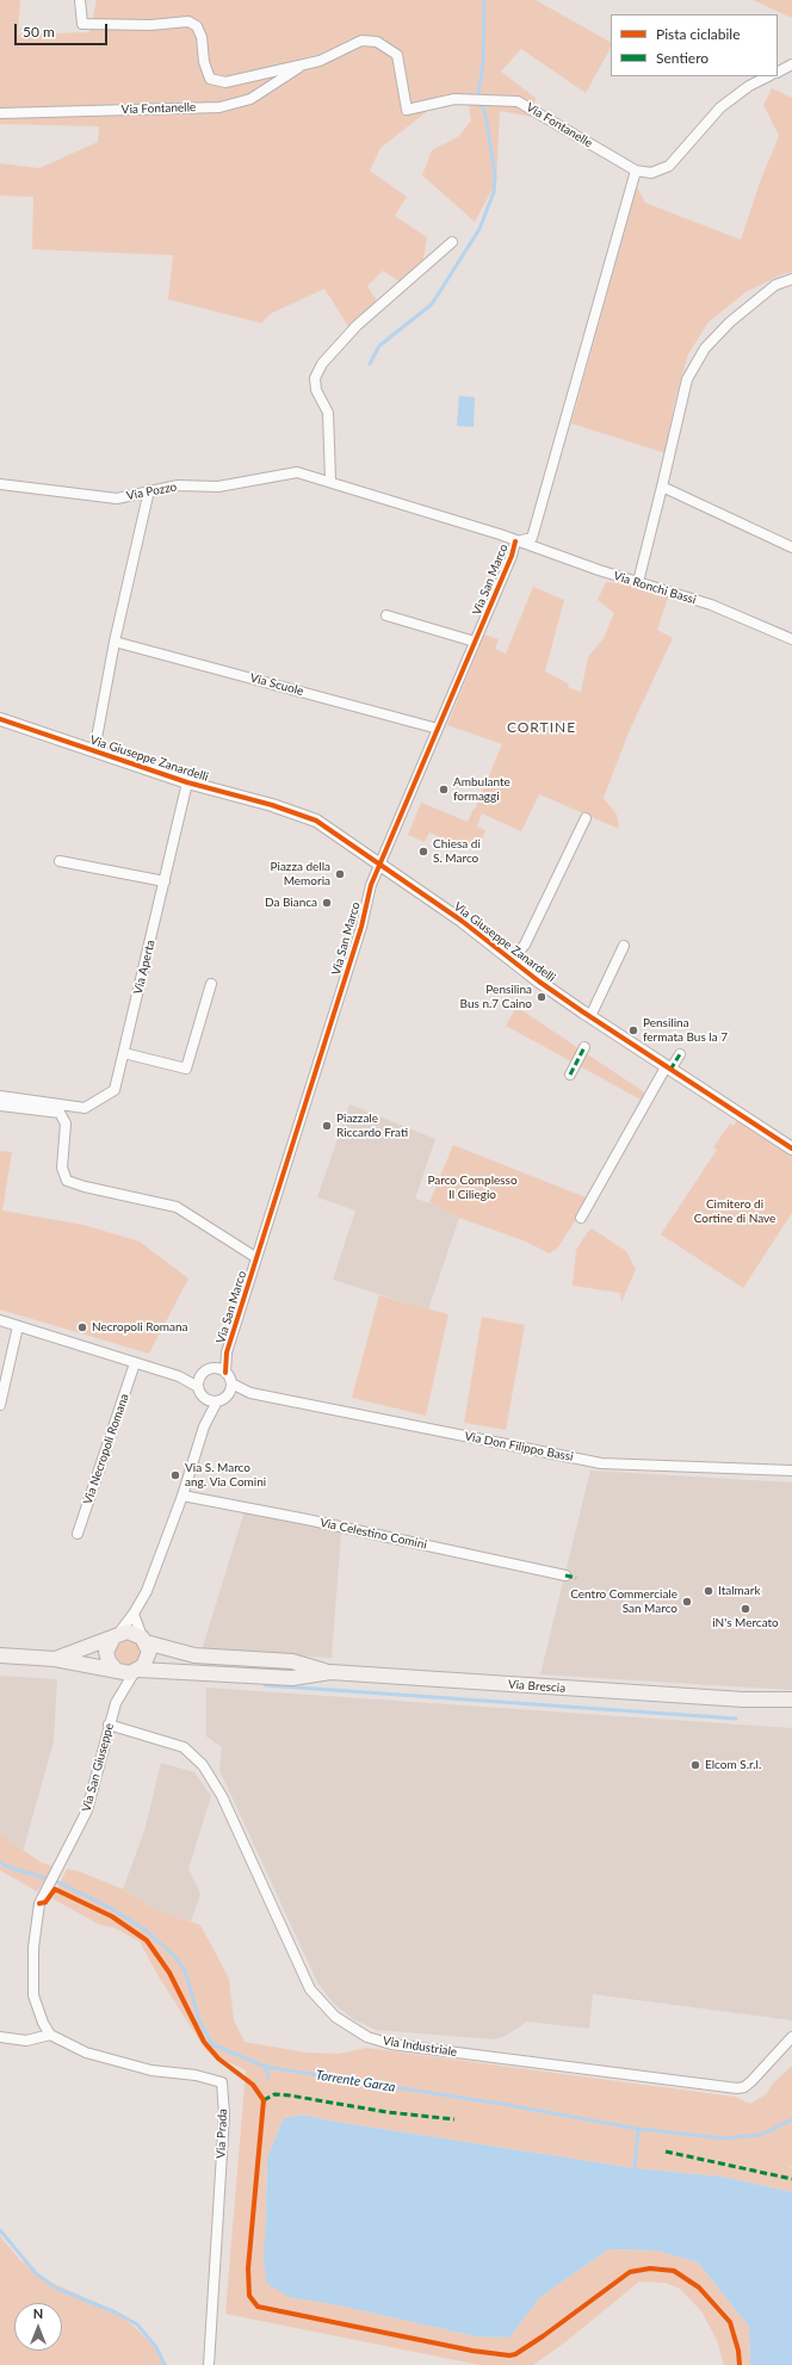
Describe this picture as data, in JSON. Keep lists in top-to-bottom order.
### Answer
{
  "streets": {
    "main road": ["Via Brescia"],
    "street": [
      "Via Fontanelle",
      "Via Pozzo",
      "Via San Marco",
      "Via Ronchi Bassi",
      "Via Scuole",
      "Via Giuseppe Zanardelli",
      "Via Aperta",
      "Via Don Filippo Bassi",
      "Via Necropoli Romana",
      "Via Celestino Comini",
      "Via San Giuseppe",
      "Via Industriale",
      "Via Prada"
    ]
  },
  "crossings": [
    ["Via Pozzo", "Via San Marco"],
    ["Via Pozzo", "Via Ronchi Bassi"],
    ["Via San Marco", "Via Ronchi Bassi"],
    ["Via San Marco", "Via Scuole"],
    ["Via San Marco", "Via Giuseppe Zanardelli"],
    ["Via San Marco", "Via Don Filippo Bassi"],
    ["Via Giuseppe Zanardelli", "Via Aperta"],
    ["Via Brescia", "Via San Giuseppe"],
    ["Via San Giuseppe", "Via Industriale"],
    ["Via San Giuseppe", "Via Prada"]
  ],
  "districts": ["CORTINE"],
  "water": ["Torrente Garza"],
  "parks": ["Parco Complesso Il Ciliegio", "Cimitero di Cortine di Nave"],
  "places": [
    "Ambulante formaggi",
    "Chiesa di S. Marco",
    "Piazza della Memoria",
    "Da Bianca",
    "Pensilina Bus n.7 Caino",
    "Pensilina fermata Bus la 7",
    "Piazzale Riccardo Frati",
    "Necropoli Romana",
    "Via S. Marco ang. Via Comini",
    "Italmark",
    "Centro Commerciale San Marco",
    "iN's Mercato",
    "Elcom S.r.l."
  ],
  "legend": ["Pista ciclabile", "Sentiero"],
  "scale_bar": "50 m",
  "north": "top"
}
